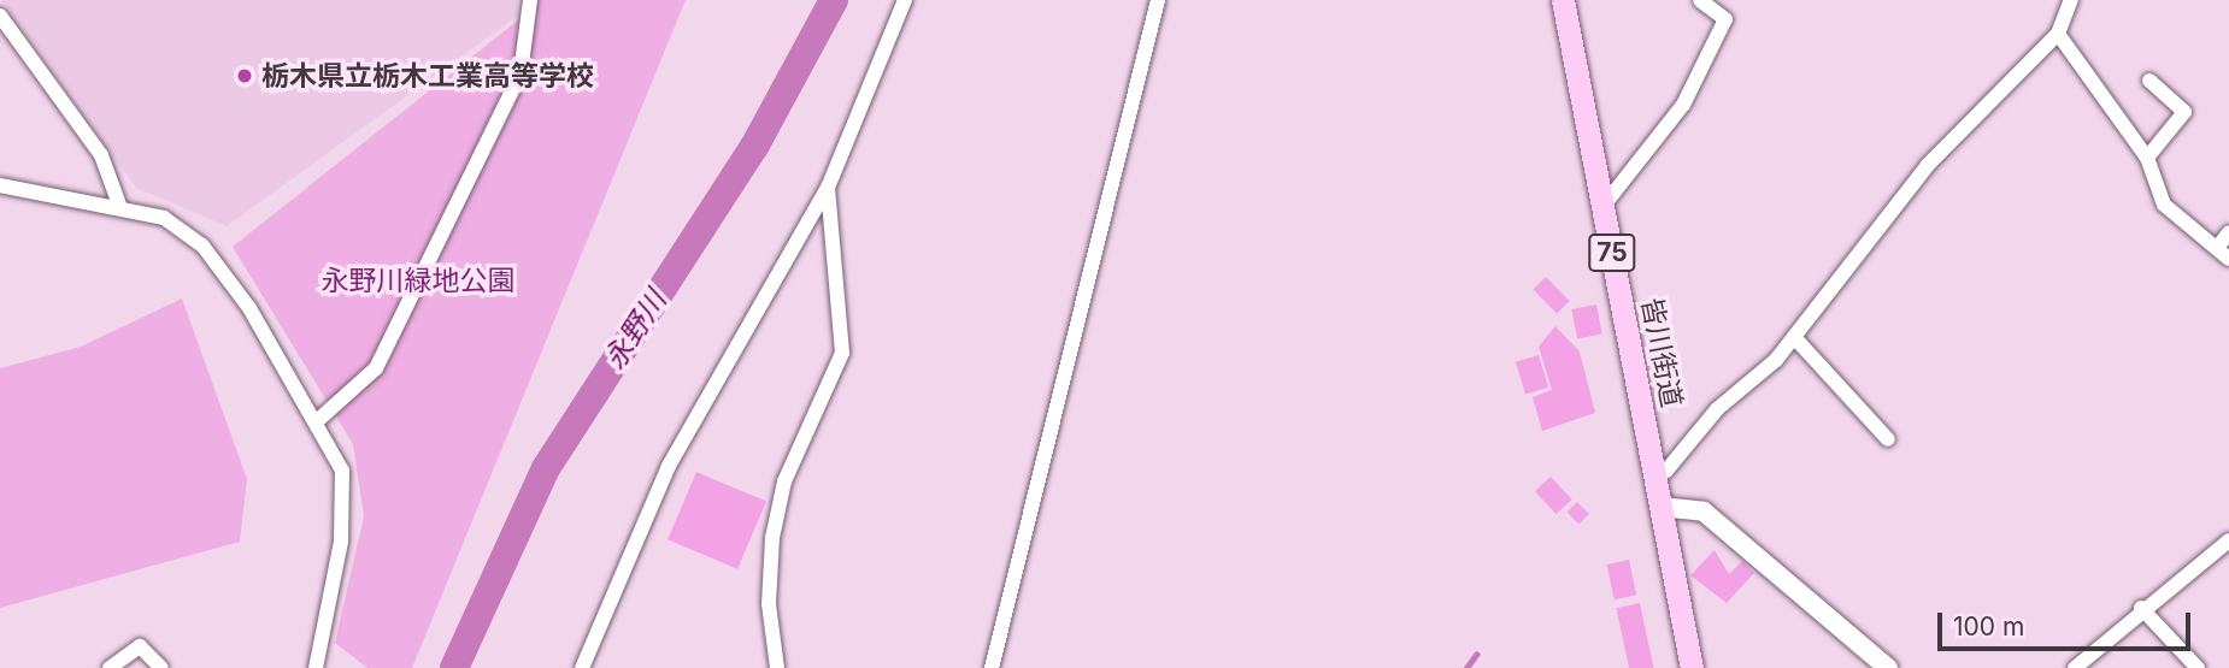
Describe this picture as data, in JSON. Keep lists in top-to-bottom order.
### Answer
{
  "streets": {
    "main road": ["75", "皆川街道"]
  },
  "water": ["永野川"],
  "parks": ["永野川緑地公園"],
  "places": ["栃木県立栃木工業高等学校"],
  "scale_bar": "100 m"
}
